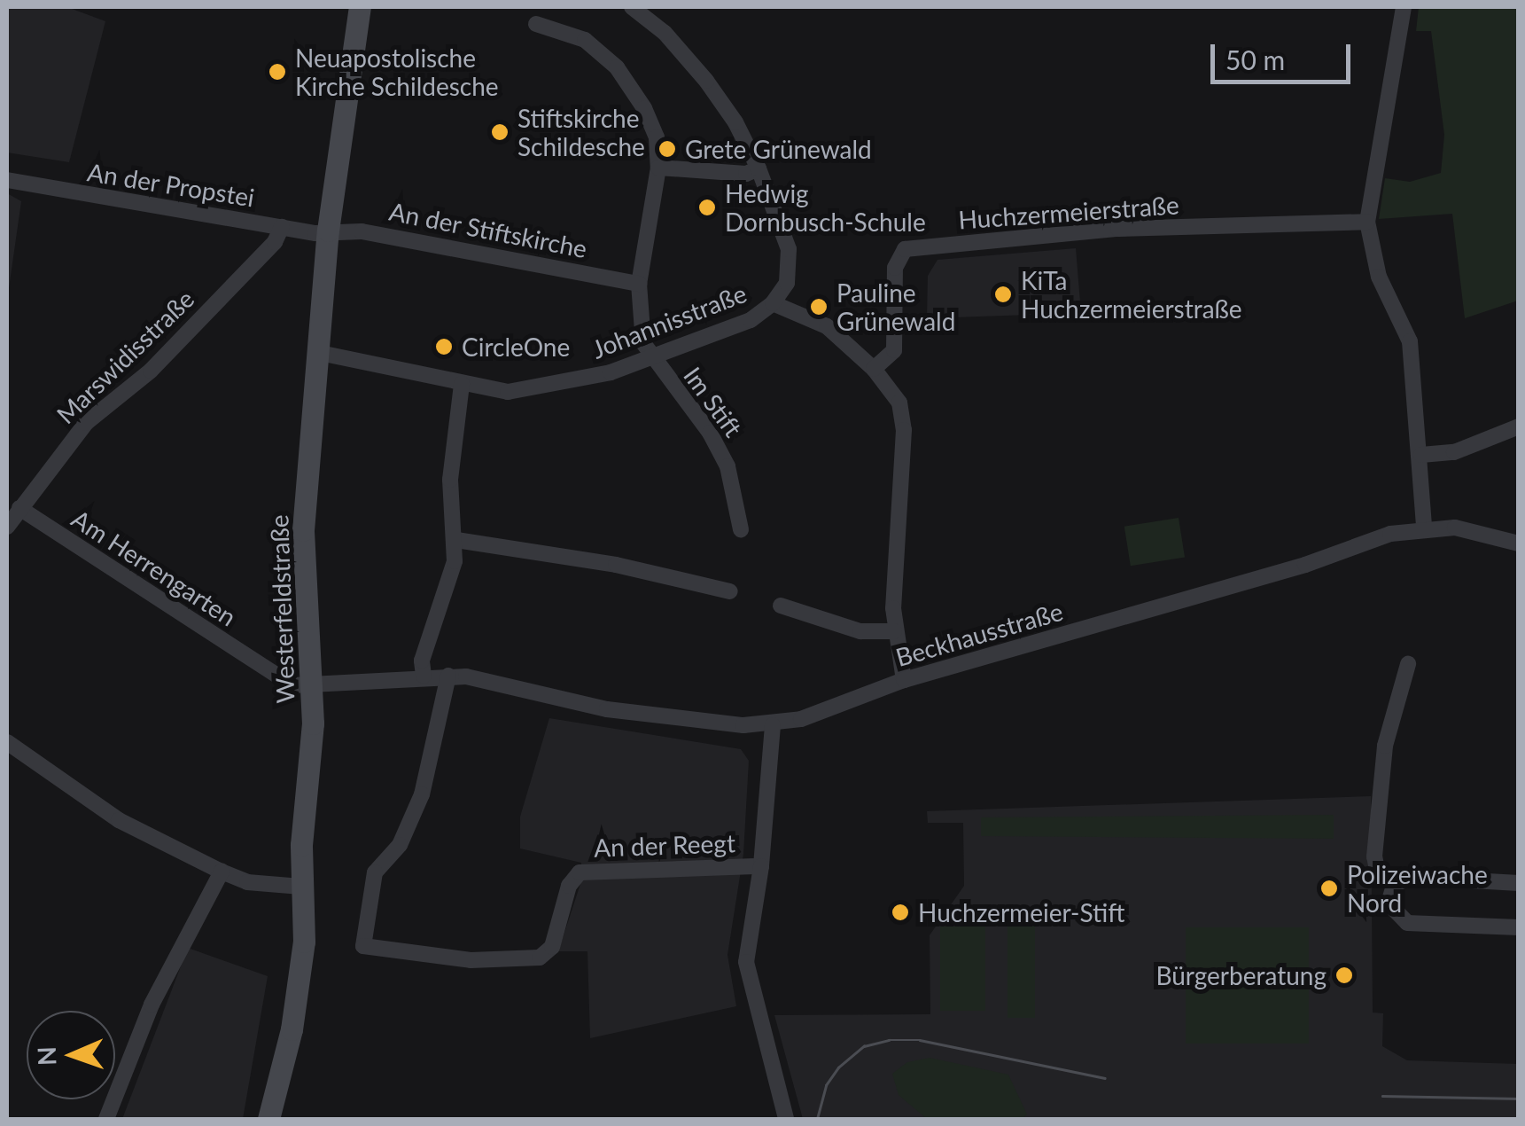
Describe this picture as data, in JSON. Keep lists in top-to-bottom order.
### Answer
{
  "streets": {
    "main road": ["Westerfeldstraße"],
    "street": [
      "An der Propstei",
      "Huchzermeierstraße",
      "An der Stiftskirche",
      "Johannisstraße",
      "Marswidisstraße",
      "Im Stift",
      "Am Herrengarten",
      "Beckhausstraße",
      "An der Reegt"
    ]
  },
  "crossings": [
    ["An der Propstei", "An der Stiftskirche"],
    ["An der Propstei", "Marswidisstraße"],
    ["An der Propstei", "Westerfeldstraße"],
    ["Huchzermeierstraße", "Johannisstraße"],
    ["An der Stiftskirche", "Westerfeldstraße"],
    ["Johannisstraße", "Im Stift"],
    ["Johannisstraße", "Westerfeldstraße"],
    ["Marswidisstraße", "Am Herrengarten"],
    ["Am Herrengarten", "Westerfeldstraße"],
    ["Am Herrengarten", "Beckhausstraße"],
    ["Westerfeldstraße", "Beckhausstraße"],
    ["Beckhausstraße", "An der Reegt"]
  ],
  "places": [
    "Neuapostolische Kirche Schildesche",
    "Stiftskirche Schildesche",
    "Grete Grünewald",
    "Hedwig Dornbusch-Schule",
    "KiTa Huchzermeierstraße",
    "Pauline Grünewald",
    "CircleOne",
    "Polizeiwache Nord",
    "Huchzermeier-Stift",
    "Bürgerberatung"
  ],
  "scale_bar": "50 m",
  "north": "left"
}
